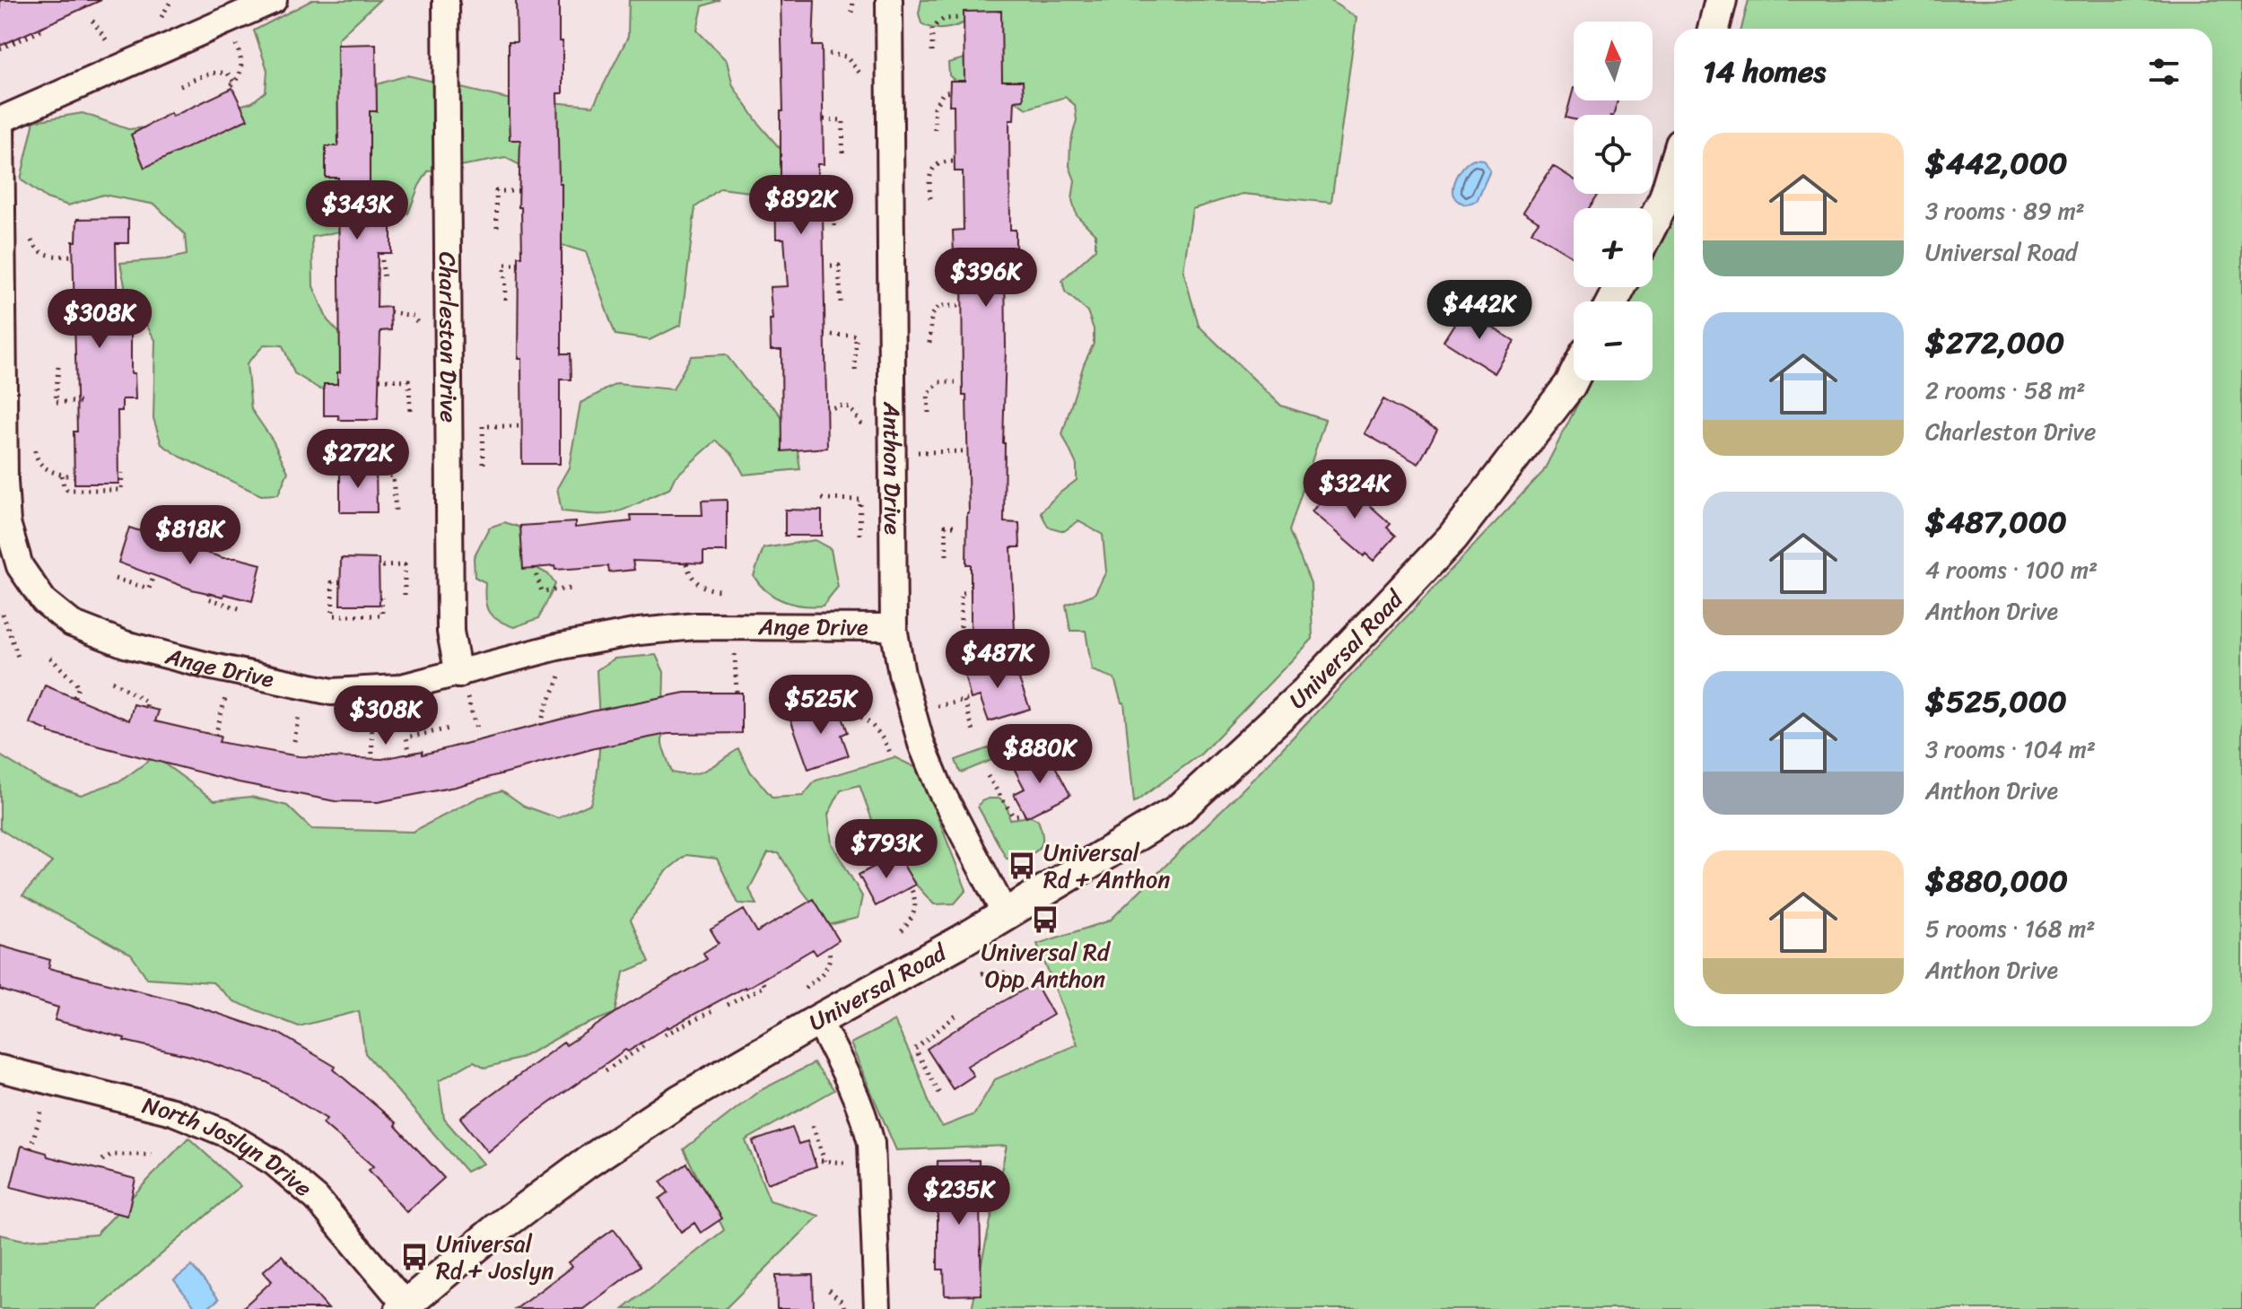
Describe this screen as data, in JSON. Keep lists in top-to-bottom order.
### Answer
{
  "streets": {
    "street": [
      "Charleston Drive",
      "Anthon Drive",
      "Ange Drive",
      "Universal Road",
      "North Joslyn Drive"
    ]
  },
  "crossings": [
    ["Charleston Drive", "Ange Drive"],
    ["Anthon Drive", "Ange Drive"],
    ["Anthon Drive", "Universal Road"],
    ["Universal Road", "North Joslyn Drive"]
  ],
  "places": {
    "bus stop": ["Universal Rd + Anthon", "Universal Rd Opp Anthon", "Universal Rd + Joslyn"]
  },
  "north": "top",
  "page": {
    "map_buttons": ["+", "−"],
    "heading": "14 homes",
    "list": [
      {
        "name": "$442,000",
        "note": "3 rooms · 89 m² · Universal Road"
      },
      {
        "name": "$272,000",
        "note": "2 rooms · 58 m² · Charleston Drive"
      },
      {
        "name": "$487,000",
        "note": "4 rooms · 100 m² · Anthon Drive"
      },
      {
        "name": "$525,000",
        "note": "3 rooms · 104 m² · Anthon Drive"
      },
      {
        "name": "$880,000",
        "note": "5 rooms · 168 m² · Anthon Drive"
      }
    ],
    "price": [
      "$892K",
      "$343K",
      "$396K",
      "$442K",
      "$308K",
      "$272K",
      "$324K",
      "$818K",
      "$487K",
      "$525K",
      "$308K",
      "$880K",
      "$793K",
      "$235K"
    ]
  }
}
